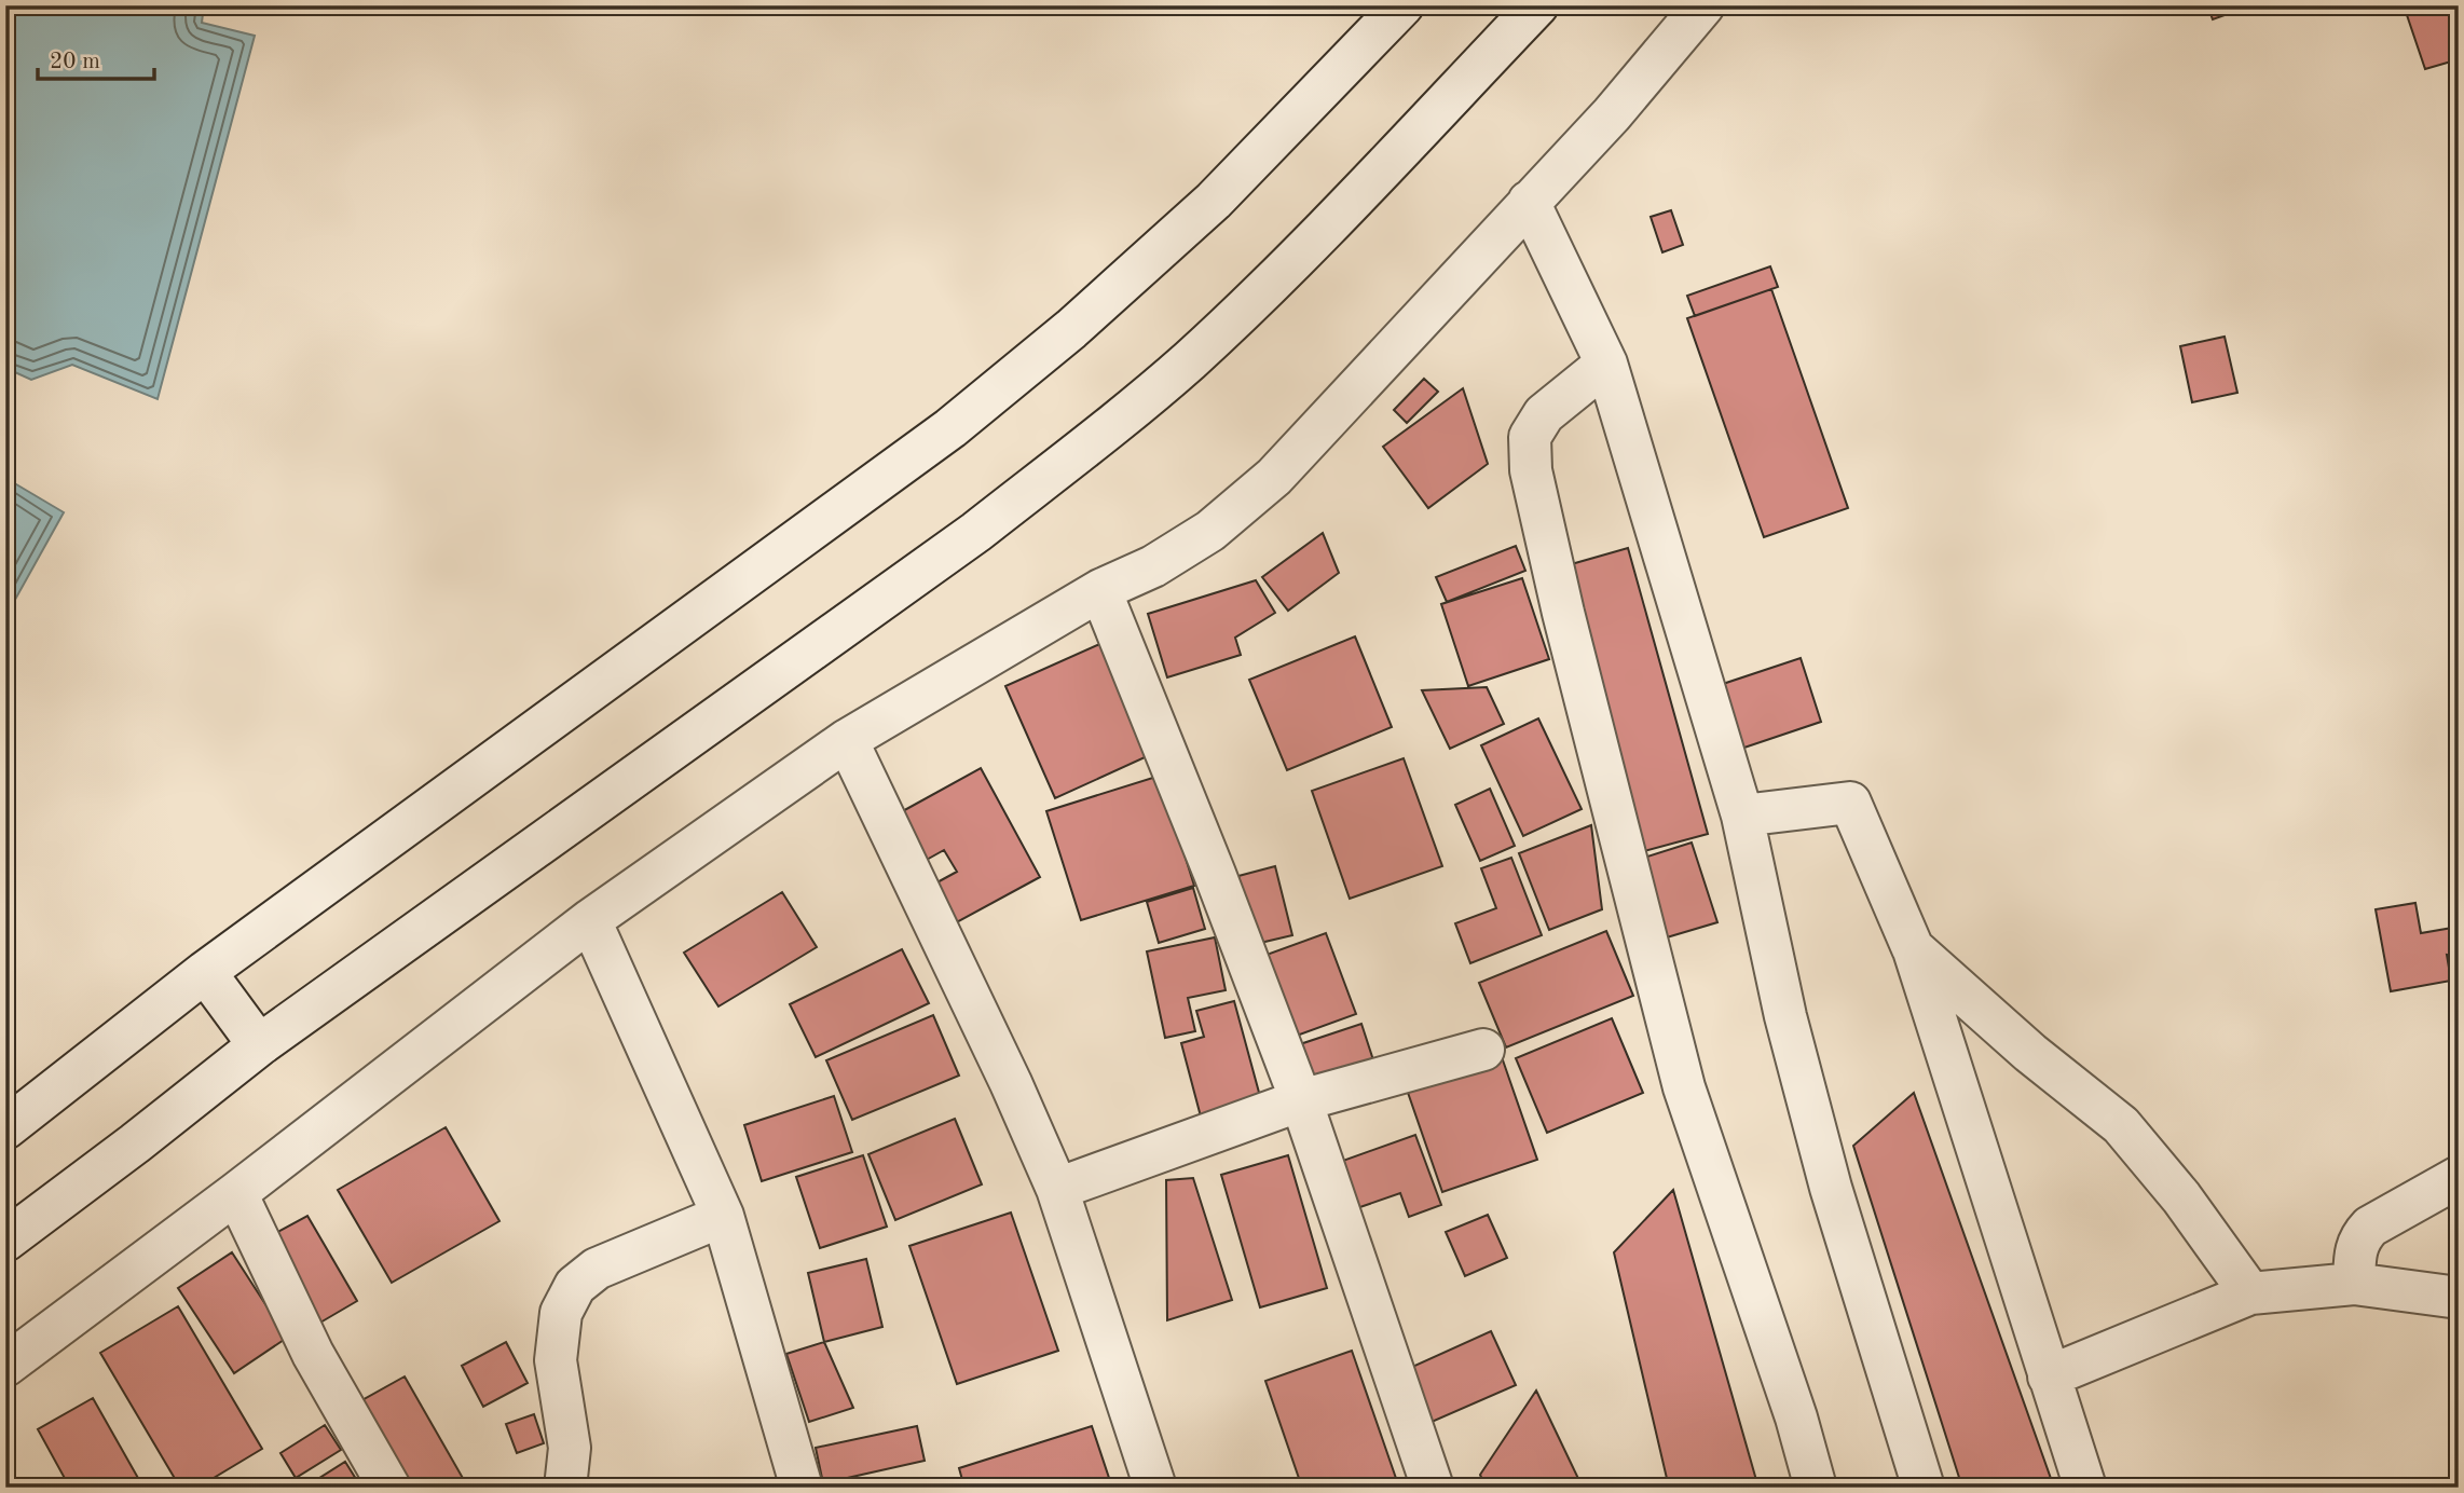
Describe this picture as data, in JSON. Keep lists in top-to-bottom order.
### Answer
{
  "scale_bar": "20 m"
}
